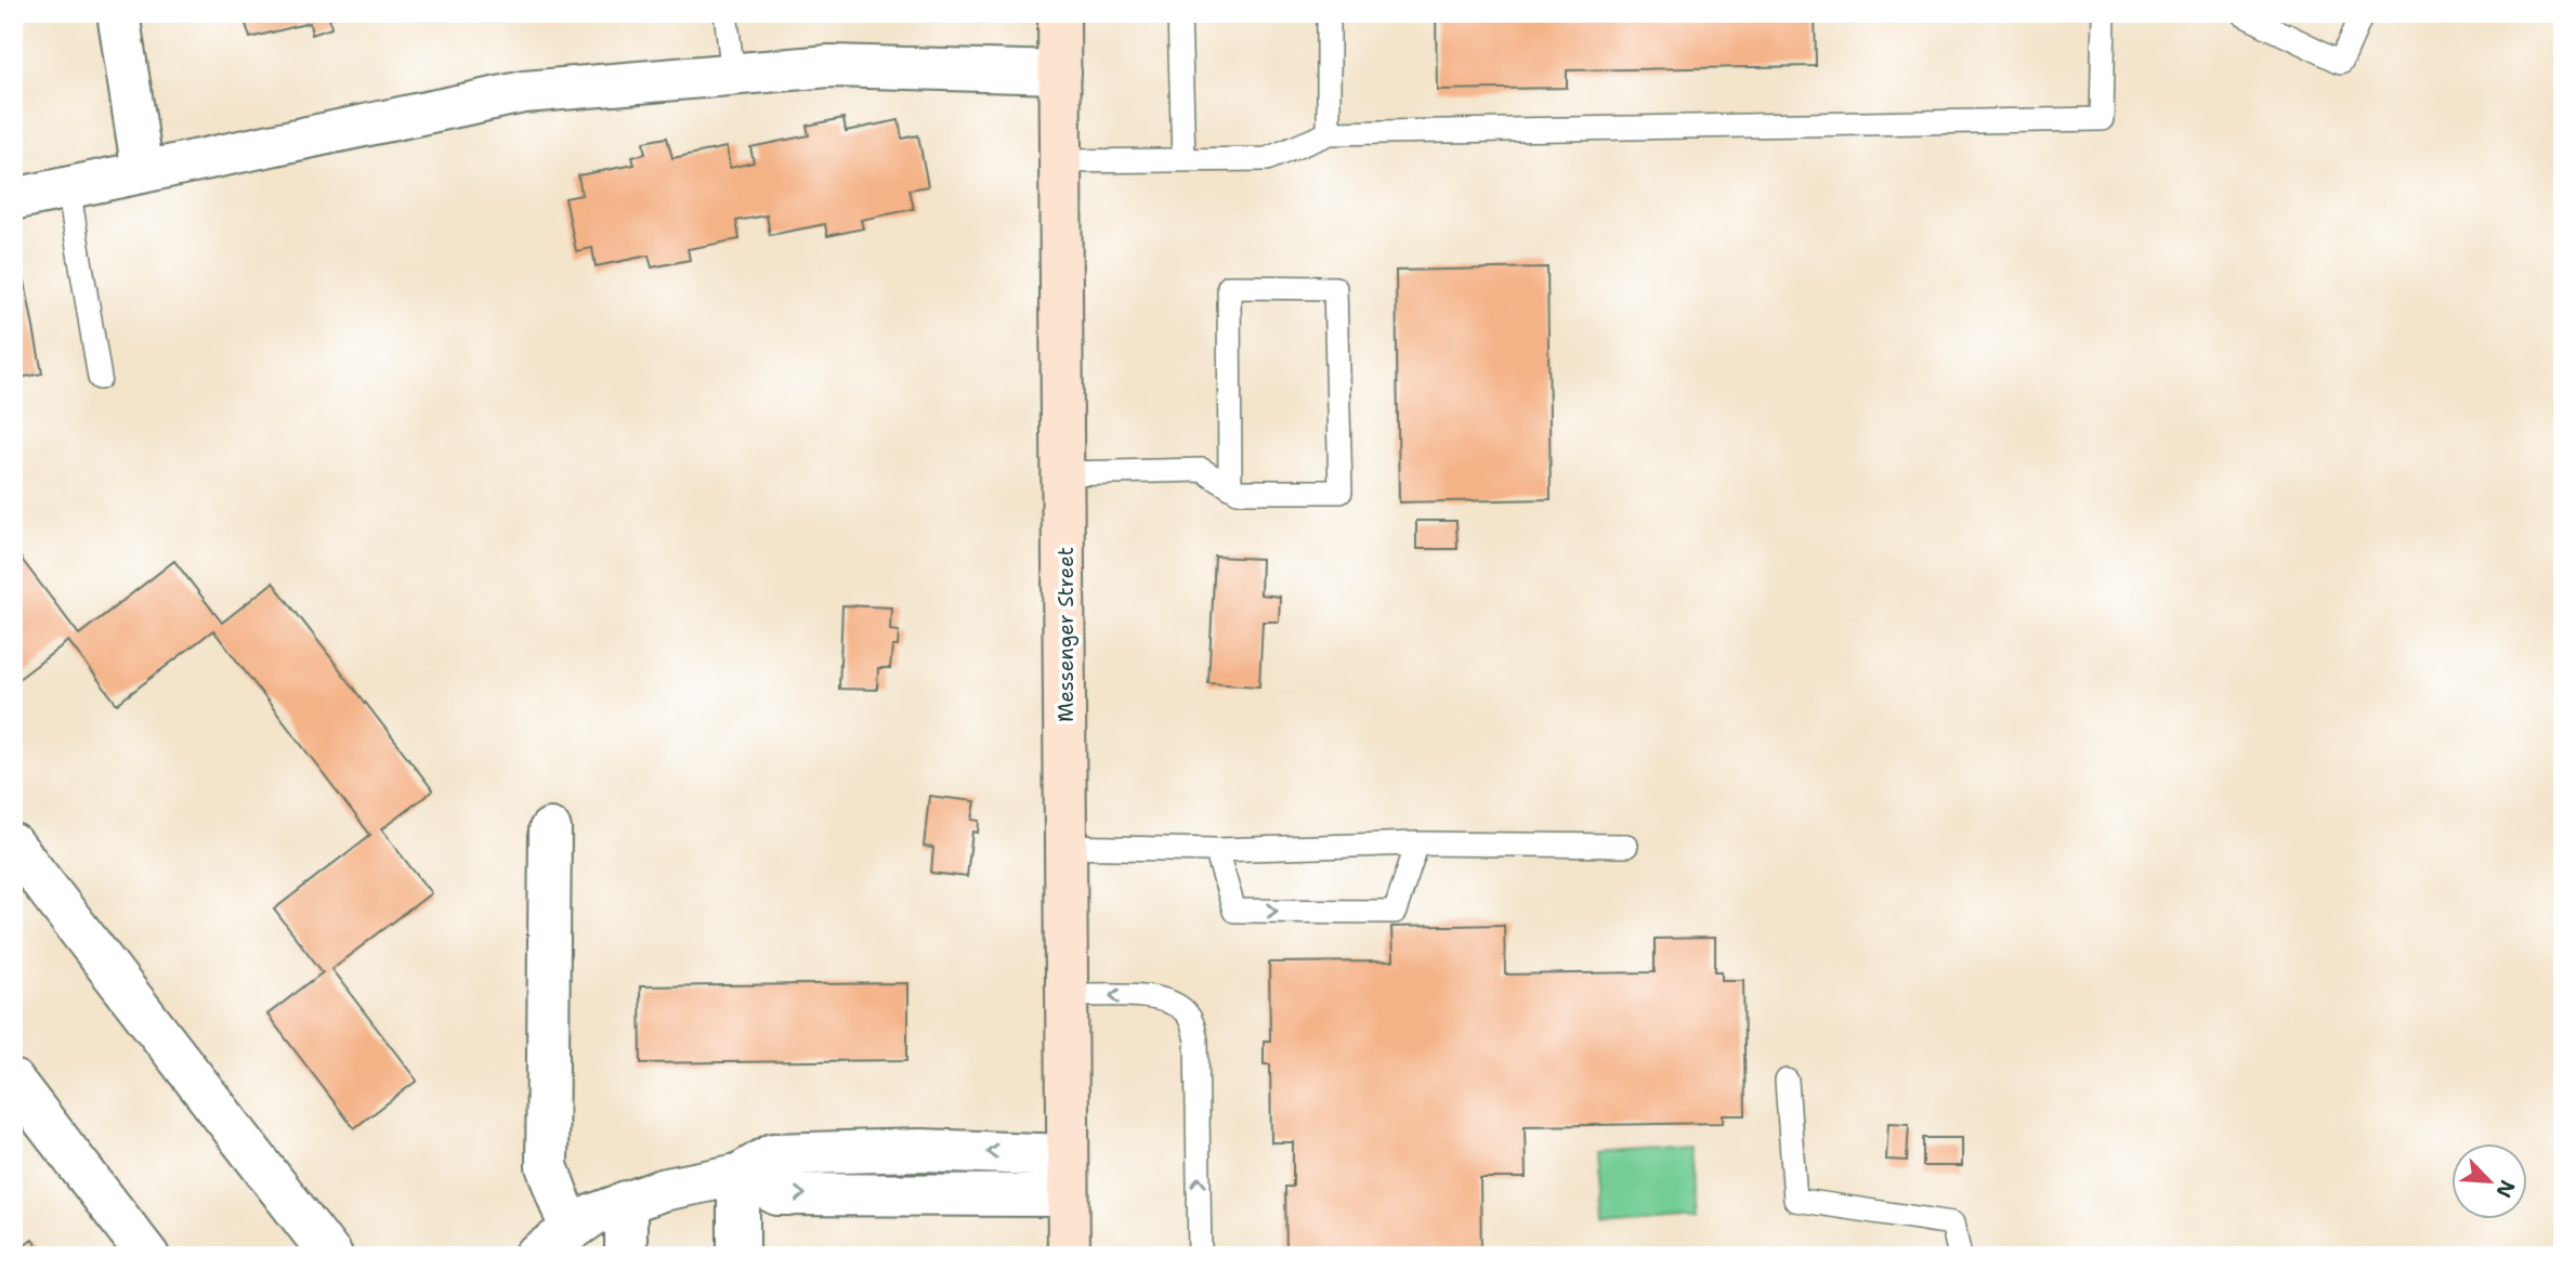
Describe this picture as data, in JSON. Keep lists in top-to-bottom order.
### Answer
{
  "streets": {
    "main road": ["Messenger Street"]
  },
  "north": "bottom right"
}
